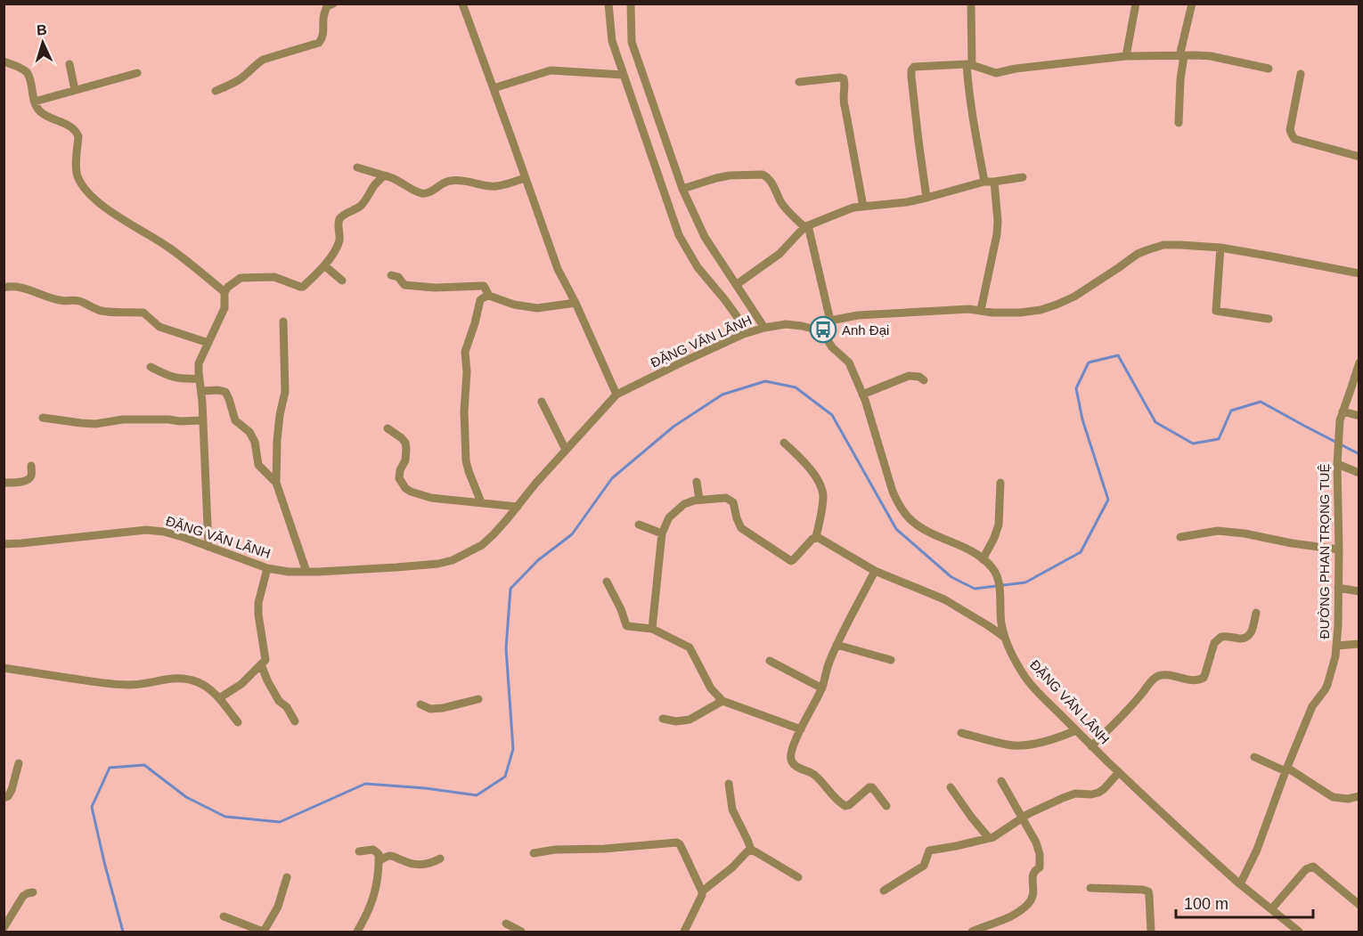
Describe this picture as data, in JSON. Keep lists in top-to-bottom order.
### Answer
{
  "streets": {
    "street": ["ĐẶNG VĂN LÃNH", "ĐƯỜNG PHAN TRỌNG TUỆ"]
  },
  "crossings": [
    ["ĐẶNG VĂN LÃNH", "ĐƯỜNG PHAN TRỌNG TUỆ"]
  ],
  "places": {
    "bus stop": ["Anh Đại"]
  },
  "scale_bar": "100 m",
  "north": "top"
}
